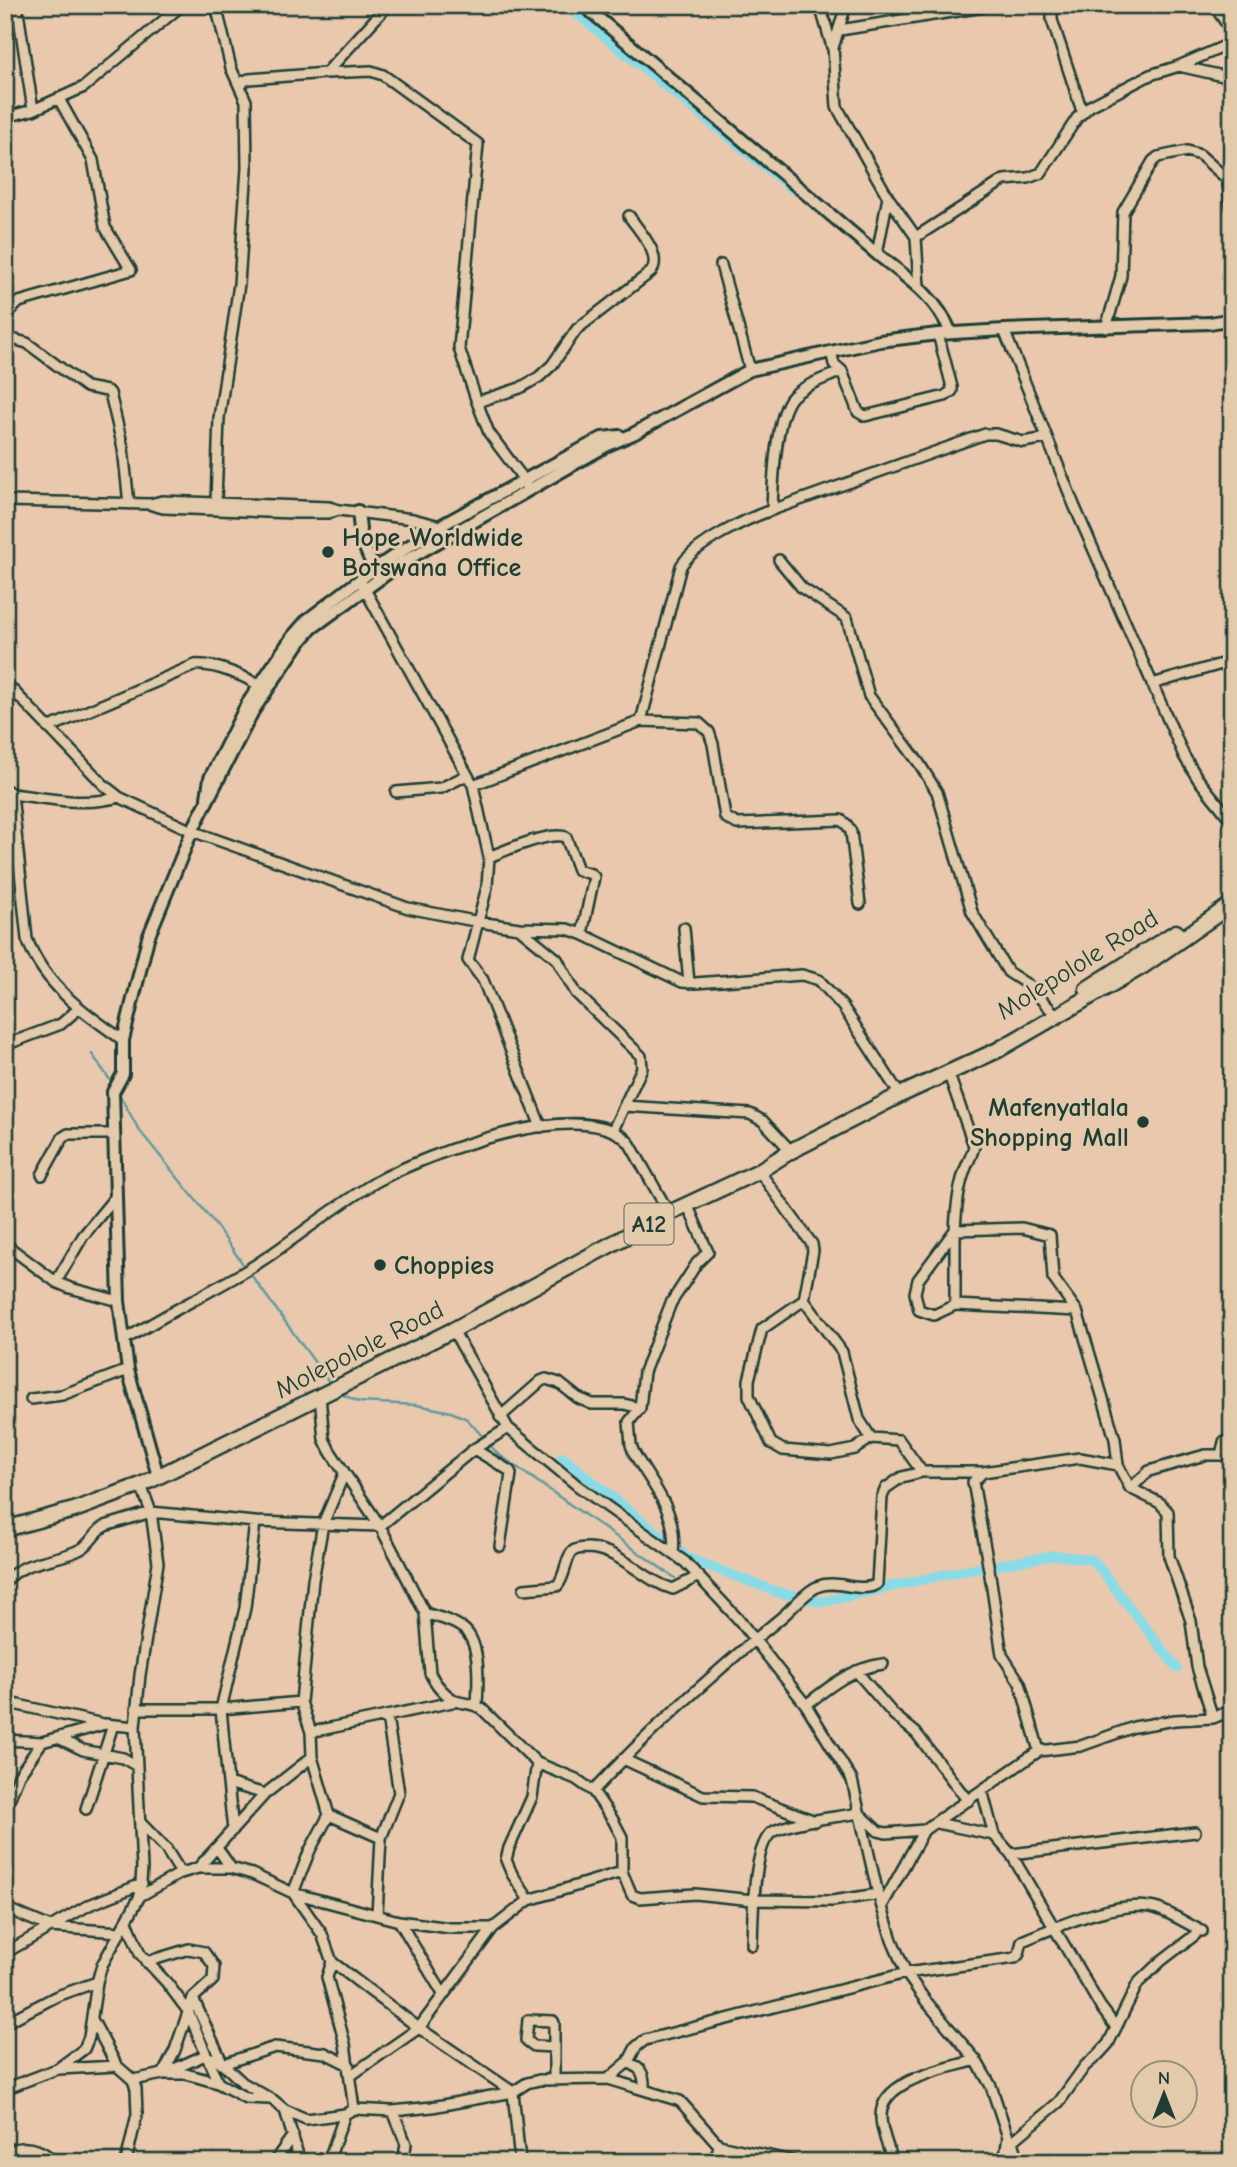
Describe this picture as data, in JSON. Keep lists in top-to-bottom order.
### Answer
{
  "streets": {
    "main road": ["Molepolole Road", "A12"]
  },
  "places": ["Hope Worldwide Botswana Office", "Mafenyatlala Shopping Mall", "Choppies"],
  "north": "top"
}
